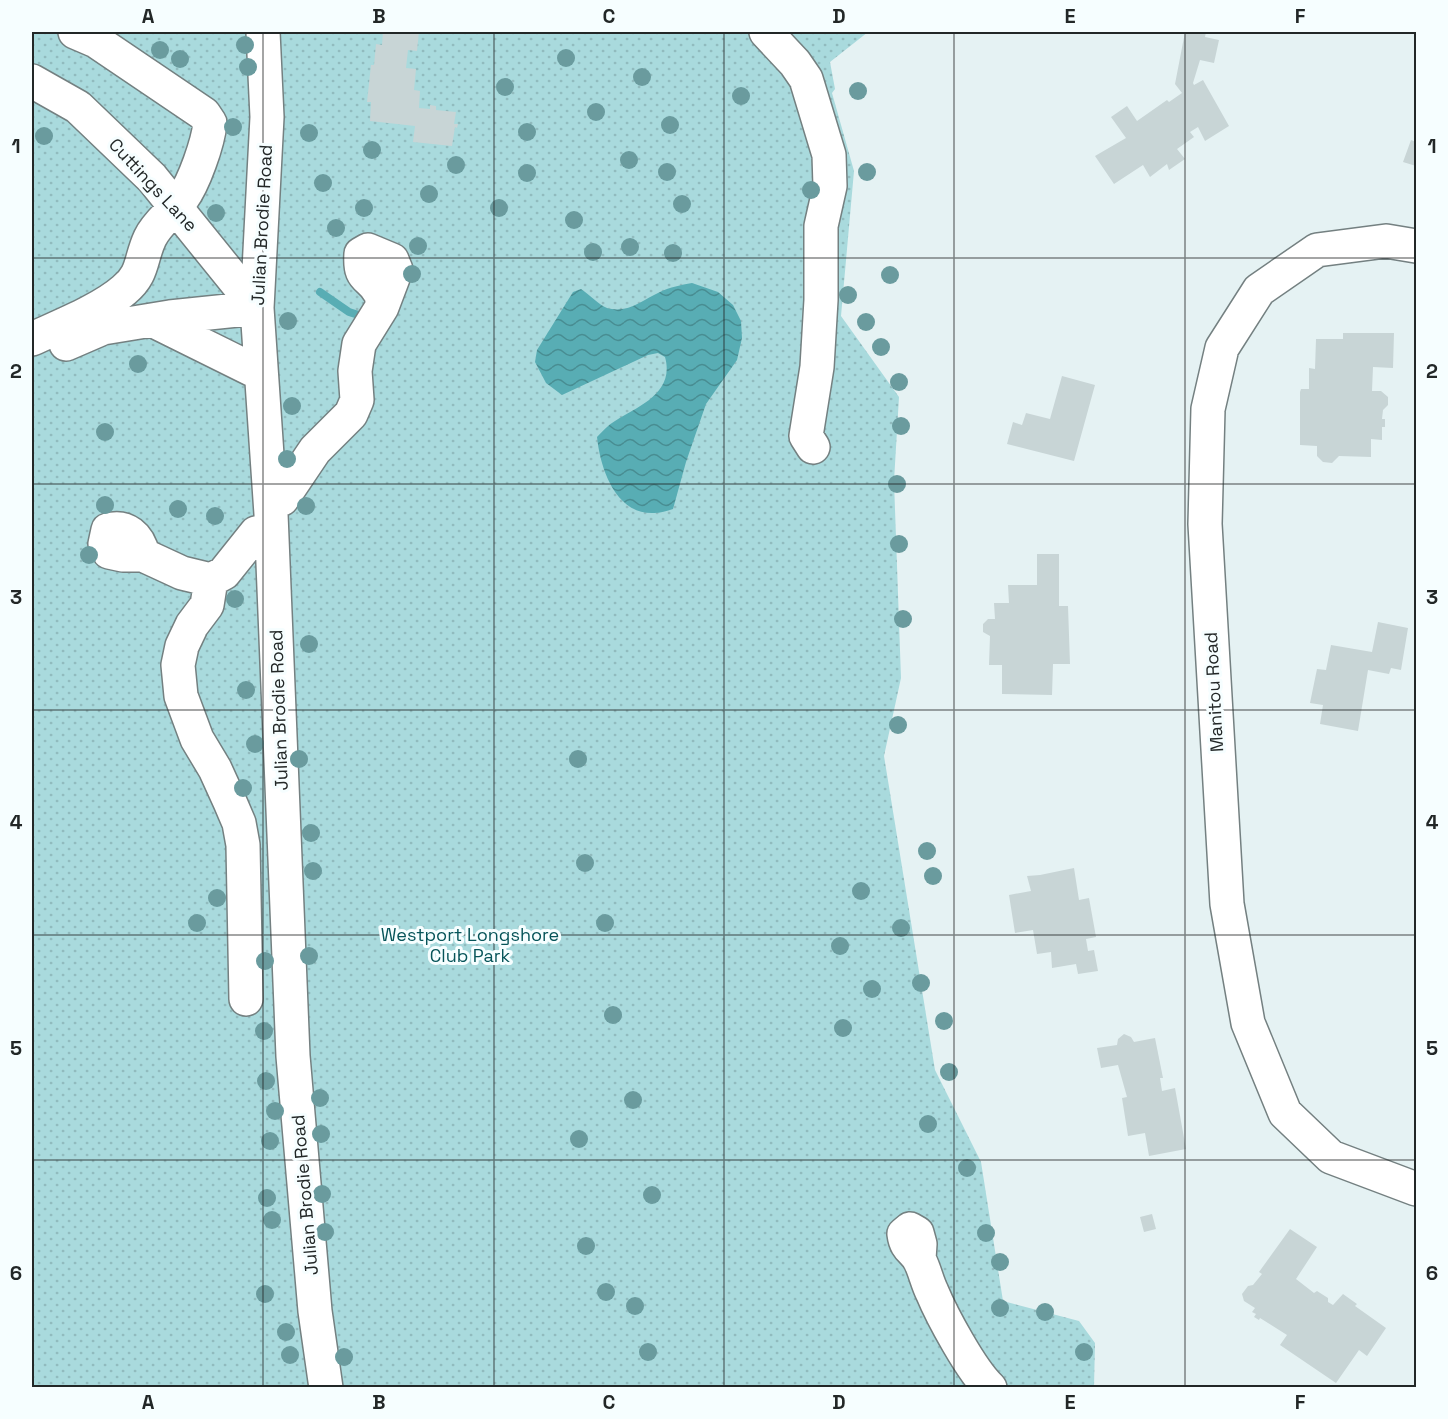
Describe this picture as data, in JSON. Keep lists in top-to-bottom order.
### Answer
{
  "streets": {
    "street": ["Cuttings Lane", "Julian Brodie Road", "Manitou Road"]
  },
  "crossings": [
    ["Cuttings Lane", "Julian Brodie Road"]
  ],
  "parks": ["Westport Longshore Club Park"],
  "grid": {
    "columns": [
      "A",
      "B",
      "C",
      "D",
      "E",
      "F"
    ],
    "rows": [
      "1",
      "2",
      "3",
      "4",
      "5",
      "6"
    ]
  }
}
